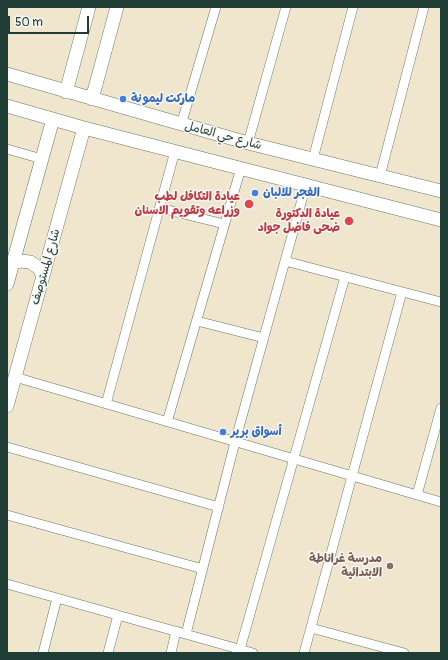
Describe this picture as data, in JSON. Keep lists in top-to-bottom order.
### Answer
{
  "streets": {
    "main road": ["شارع حي العامل", "شارع المستوصف"]
  },
  "places": [
    "ماركت ليمونة",
    "الفجر للالبان",
    "عيادة التكافل لطب وزراعه وتقويم الاسنان",
    "عيادة الدكتورة ضحى فاضل جواد",
    "أسواق برير",
    "مدرسة غراناطة الابتدائية"
  ],
  "scale_bar": "50 m"
}
